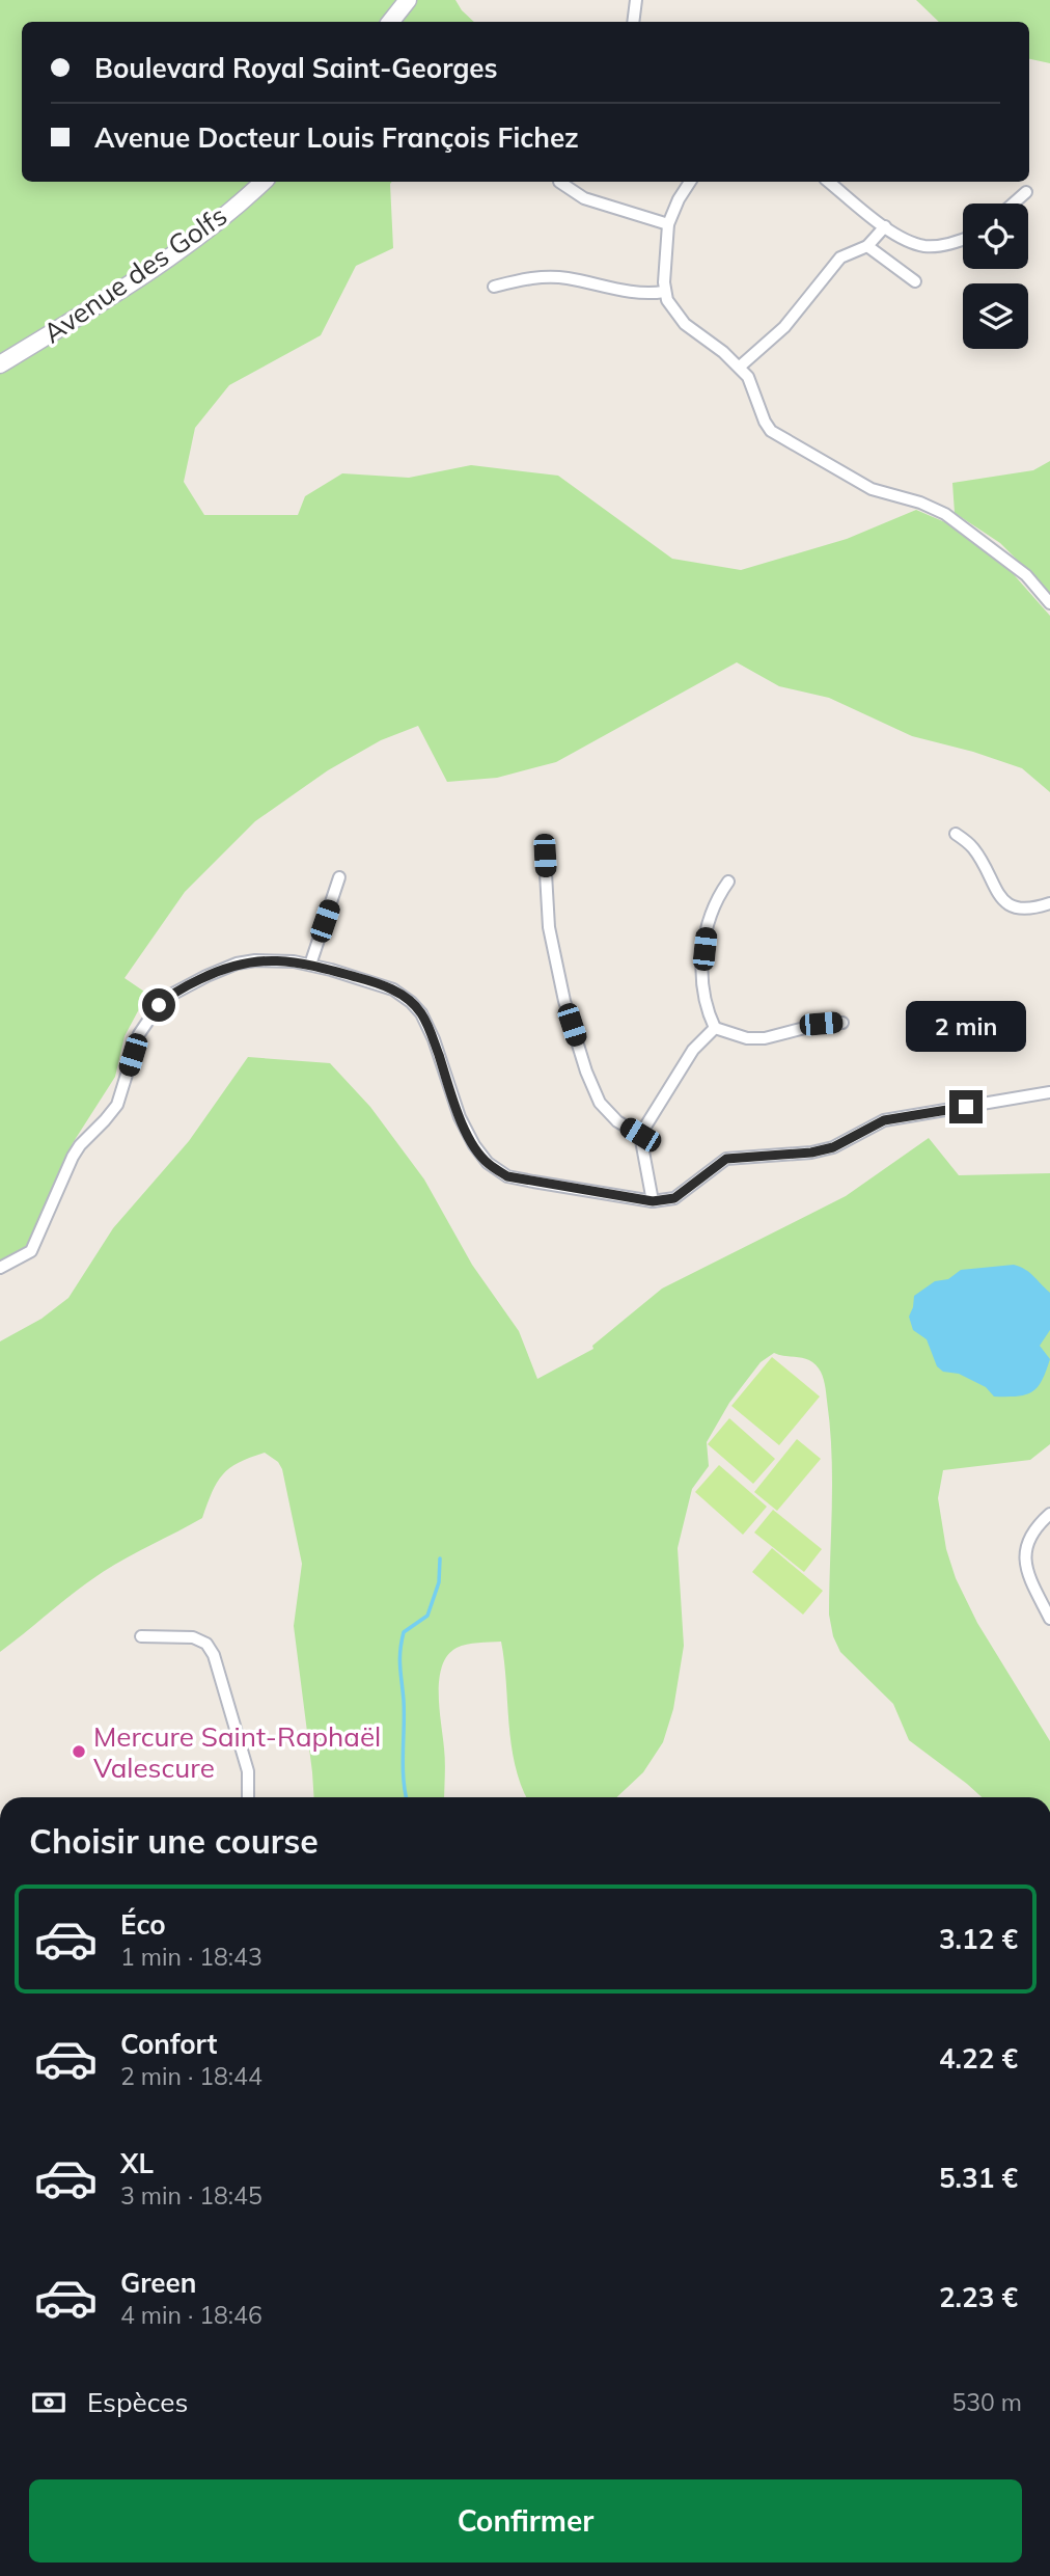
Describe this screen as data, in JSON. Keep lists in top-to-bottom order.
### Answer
{
  "streets": {
    "main road": ["Avenue des Golfs"]
  },
  "places": ["Mercure Saint-Raphaël Valescure"],
  "page": {
    "banner": ["Boulevard Royal Saint-Georges", "Avenue Docteur Louis François Fichez"],
    "bubble": "2 min",
    "heading": "Choisir une course",
    "list": [
      {
        "name": "Éco",
        "note": "1 min · 18:43",
        "value": "3.12 €"
      },
      {
        "name": "Confort",
        "note": "2 min · 18:44",
        "value": "4.22 €"
      },
      {
        "name": "XL",
        "note": "3 min · 18:45",
        "value": "5.31 €"
      },
      {
        "name": "Green",
        "note": "4 min · 18:46",
        "value": "2.23 €"
      }
    ],
    "pay": ["Espèces", "530 m"],
    "buttons": "Confirmer"
  }
}
